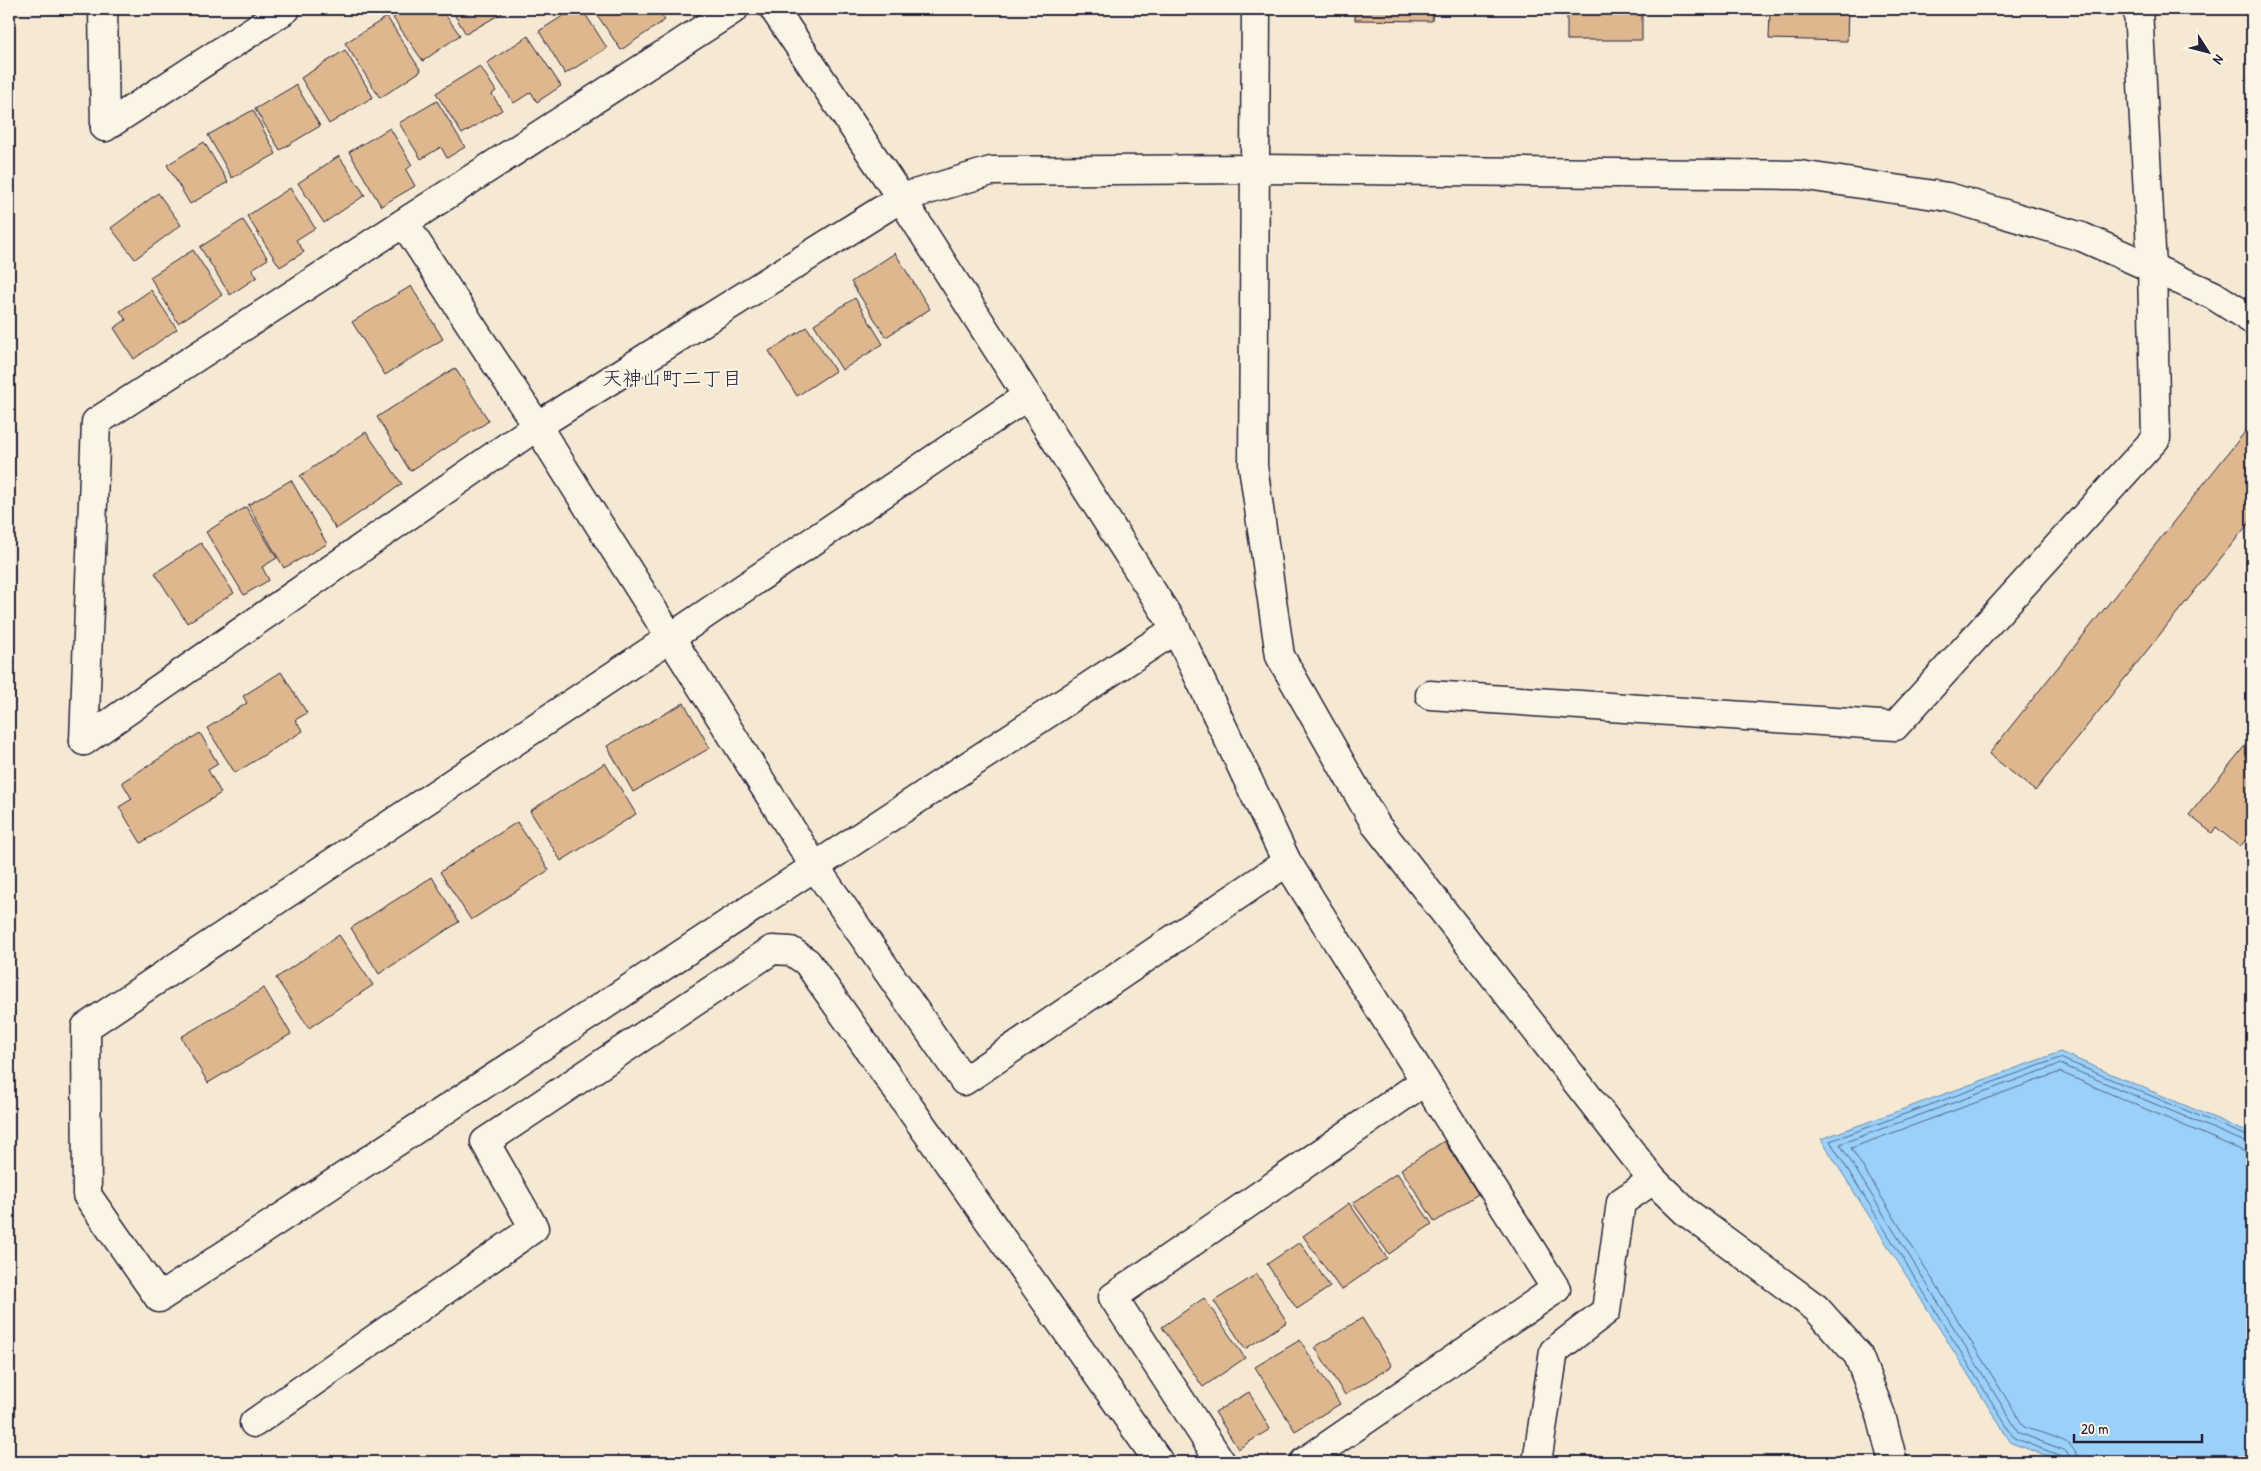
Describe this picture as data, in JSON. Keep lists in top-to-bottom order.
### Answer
{
  "districts": ["天神山町二丁目"],
  "scale_bar": "20 m",
  "north": "bottom right"
}
